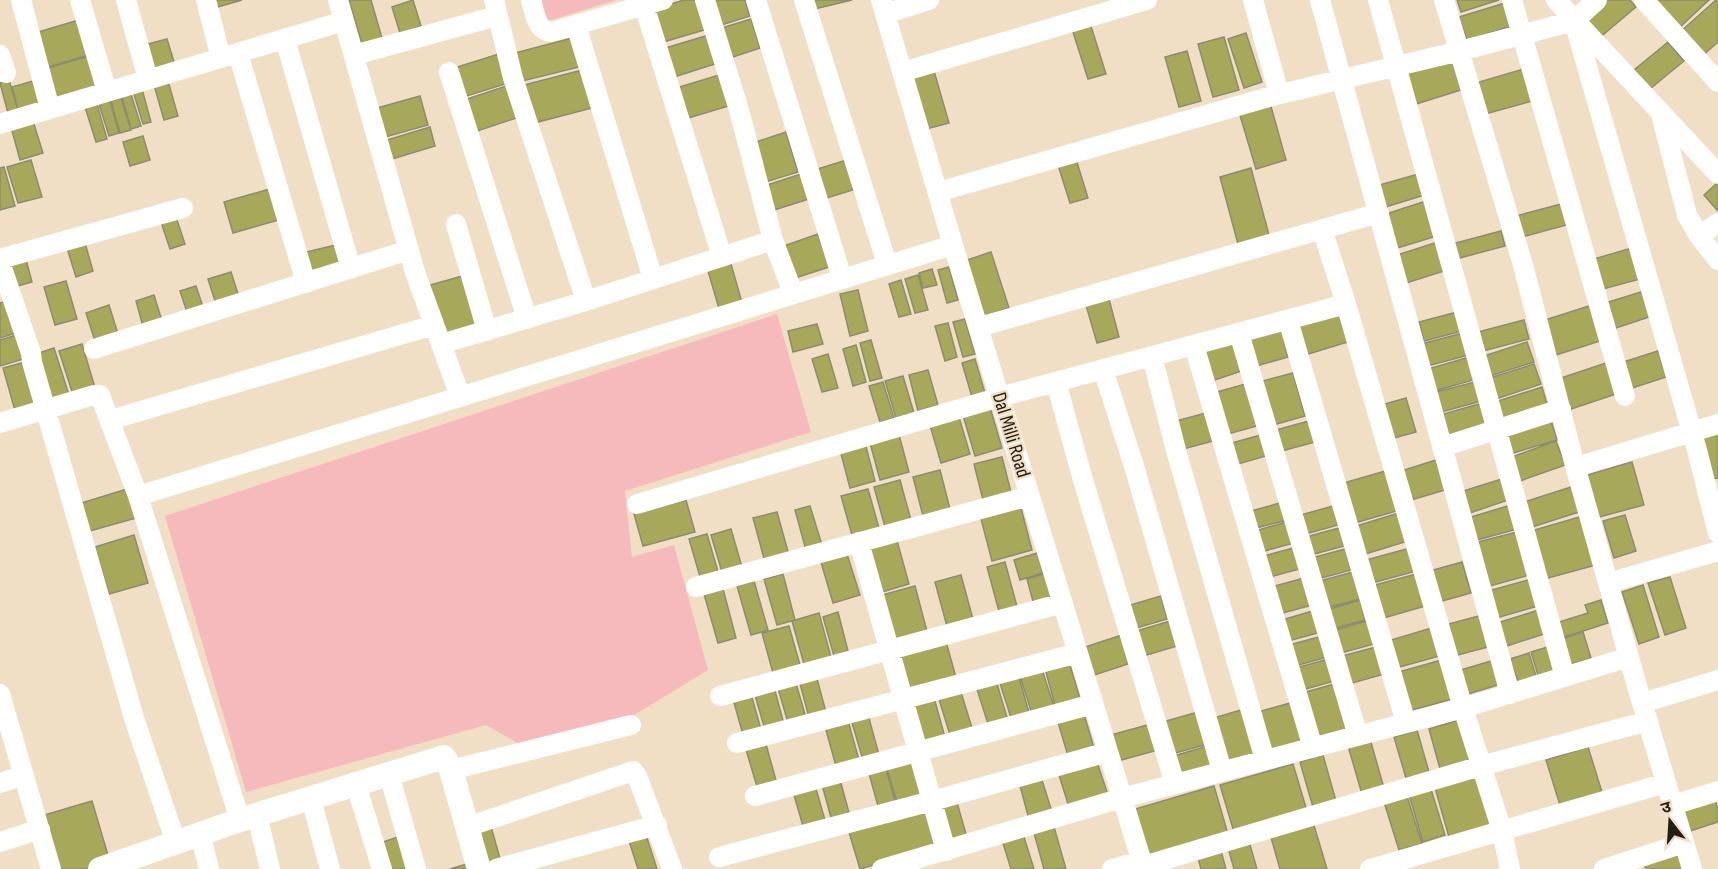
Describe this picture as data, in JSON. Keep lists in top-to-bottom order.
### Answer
{
  "streets": {
    "street": ["Dal Milli Road"]
  },
  "north": "top"
}
